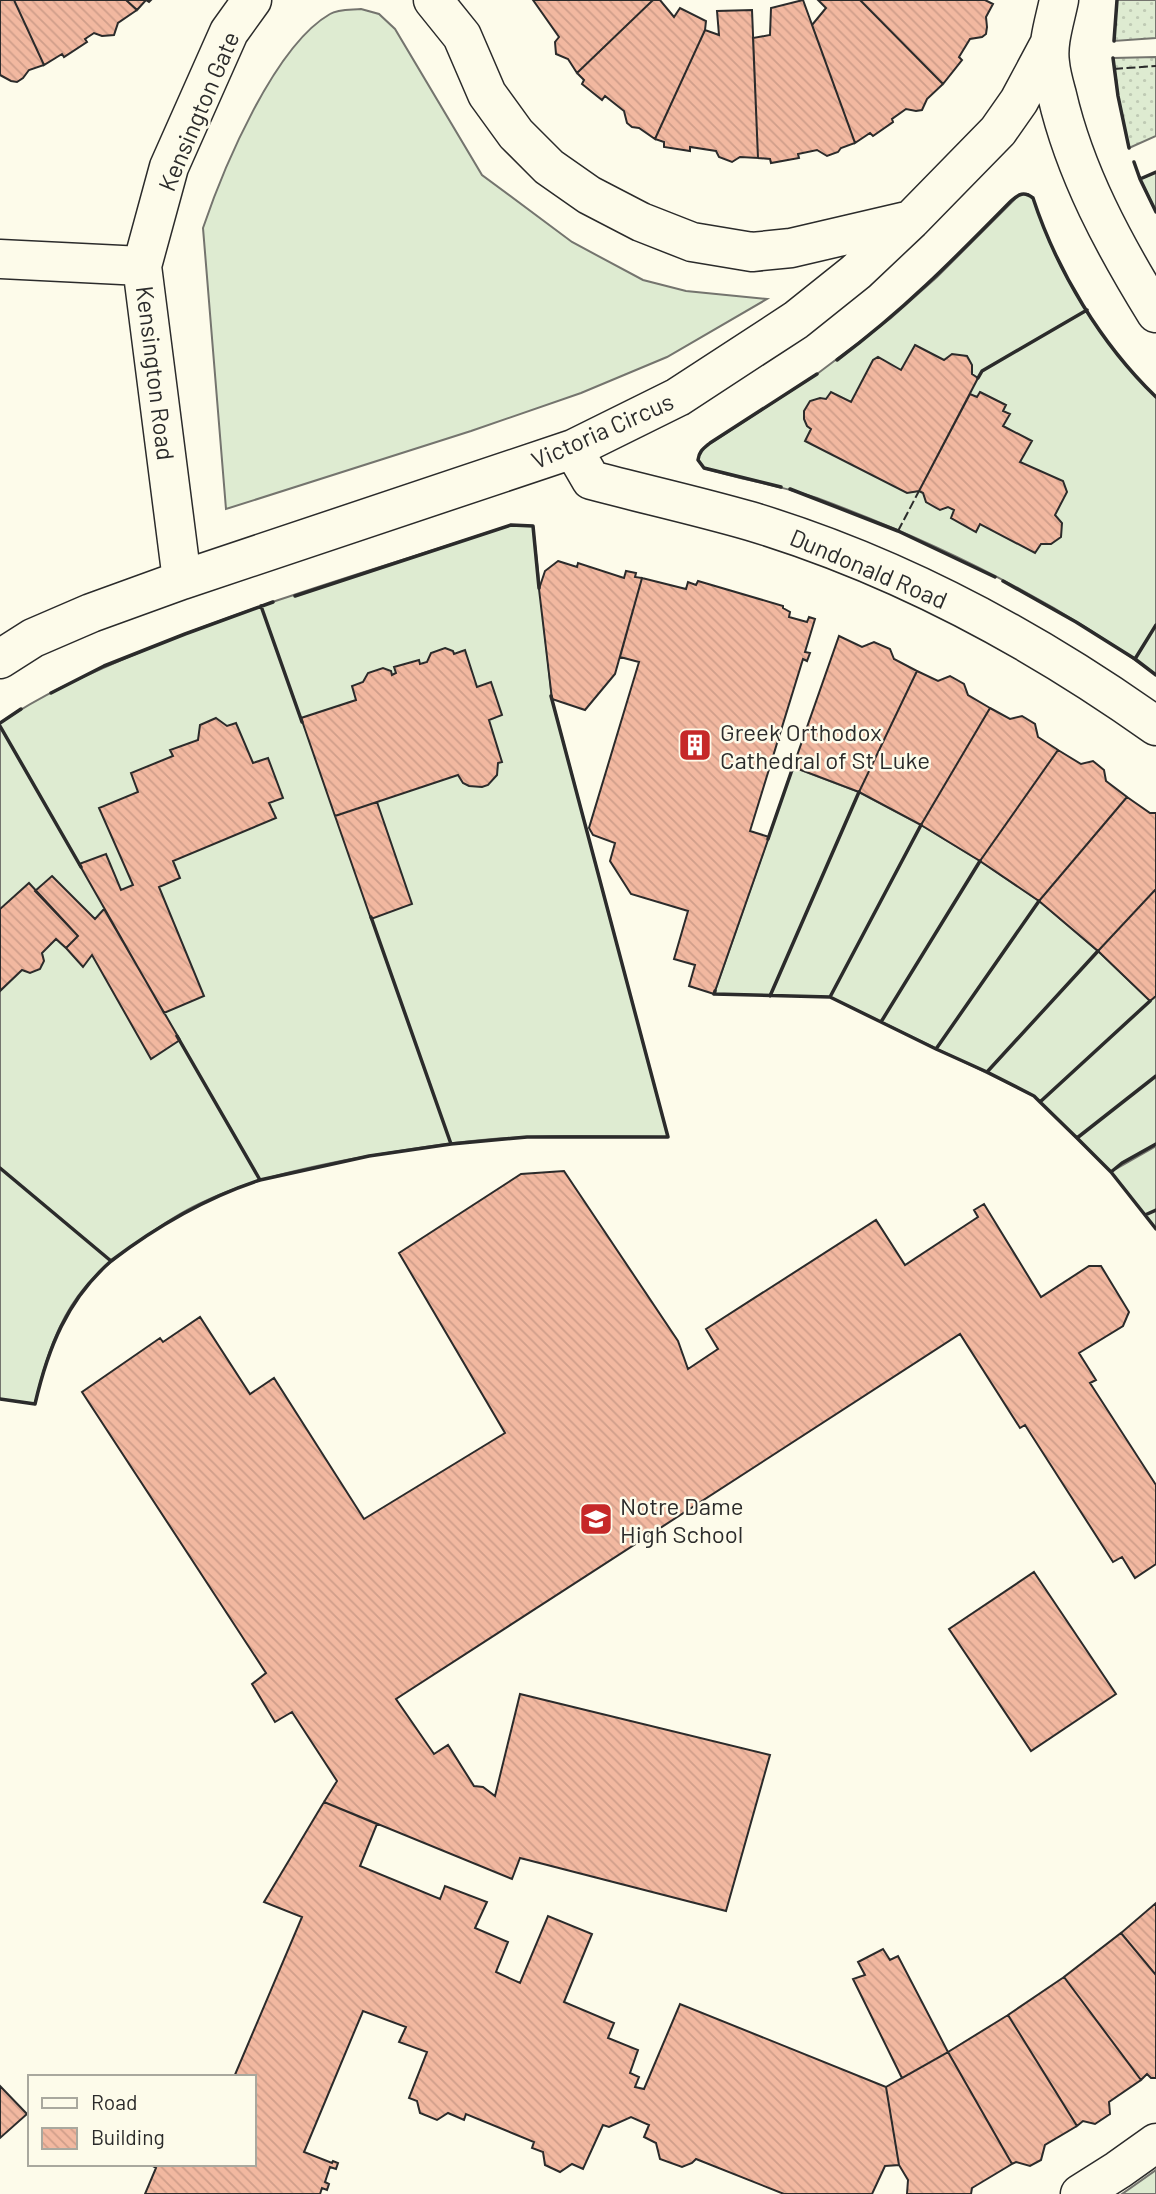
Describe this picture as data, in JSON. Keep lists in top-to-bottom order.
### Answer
{
  "streets": {
    "street": [
      "Kensington Gate",
      "Kensington Road",
      "Victoria Circus",
      "Dundonald Road"
    ]
  },
  "crossings": [
    ["Kensington Gate", "Kensington Road"],
    ["Kensington Road", "Victoria Circus"],
    ["Victoria Circus", "Dundonald Road"]
  ],
  "places": {
    "building": ["Greek Orthodox Cathedral of St Luke"],
    "school or university": ["Notre Dame High School"]
  },
  "legend": ["Road", "Building"]
}
